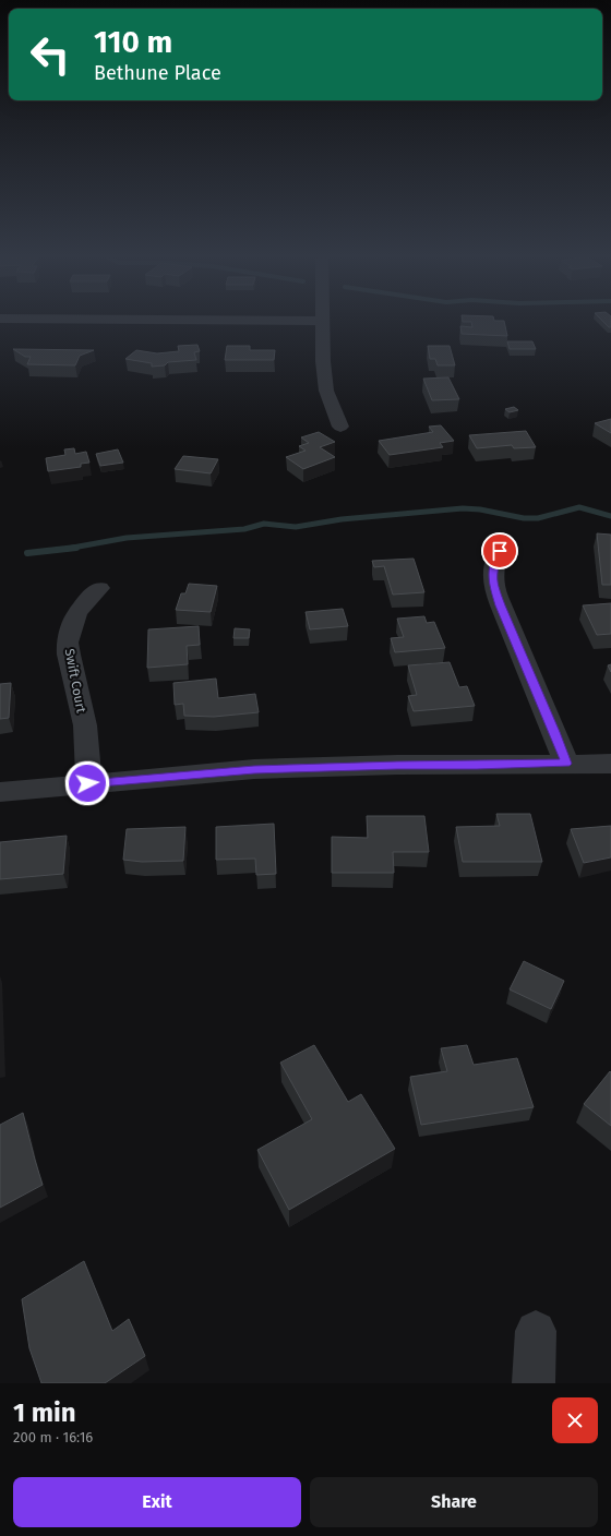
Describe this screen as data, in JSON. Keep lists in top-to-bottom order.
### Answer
{
  "streets": {
    "street": ["Swift Court"]
  },
  "page": {
    "turn": ["110 m", "Bethune Place"],
    "heading": ["1 min", "200 m · 16:16"],
    "buttons": ["Exit", "Share"]
  }
}
